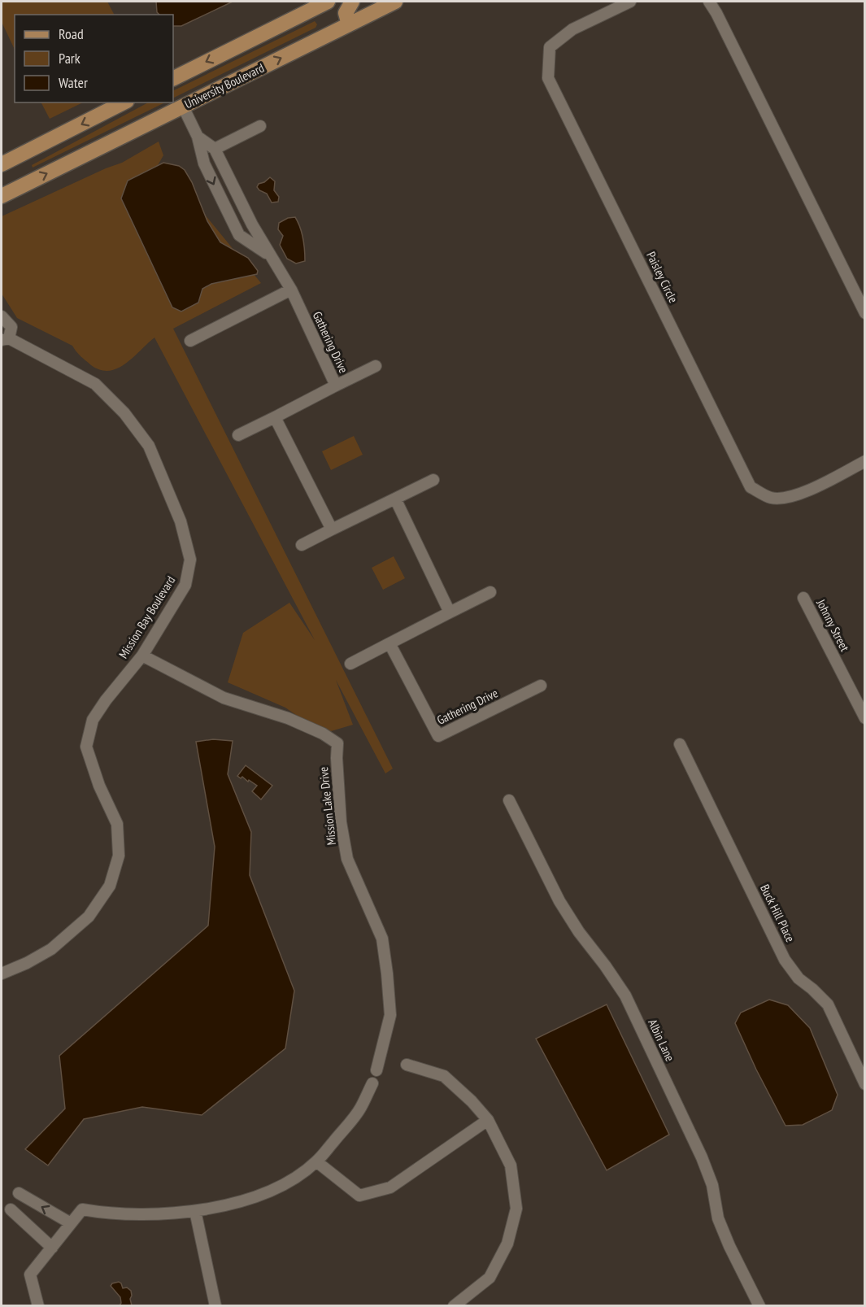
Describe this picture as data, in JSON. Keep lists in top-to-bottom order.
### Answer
{
  "streets": {
    "main road": ["University Boulevard"],
    "street": [
      "Paisley Circle",
      "Gathering Drive",
      "Mission Bay Boulevard",
      "Johnny Street",
      "Mission Lake Drive",
      "Buck Hill Place",
      "Albin Lane"
    ]
  },
  "crossings": [
    ["Mission Bay Boulevard", "Mission Lake Drive"]
  ],
  "legend": ["Road", "Park", "Water"]
}
